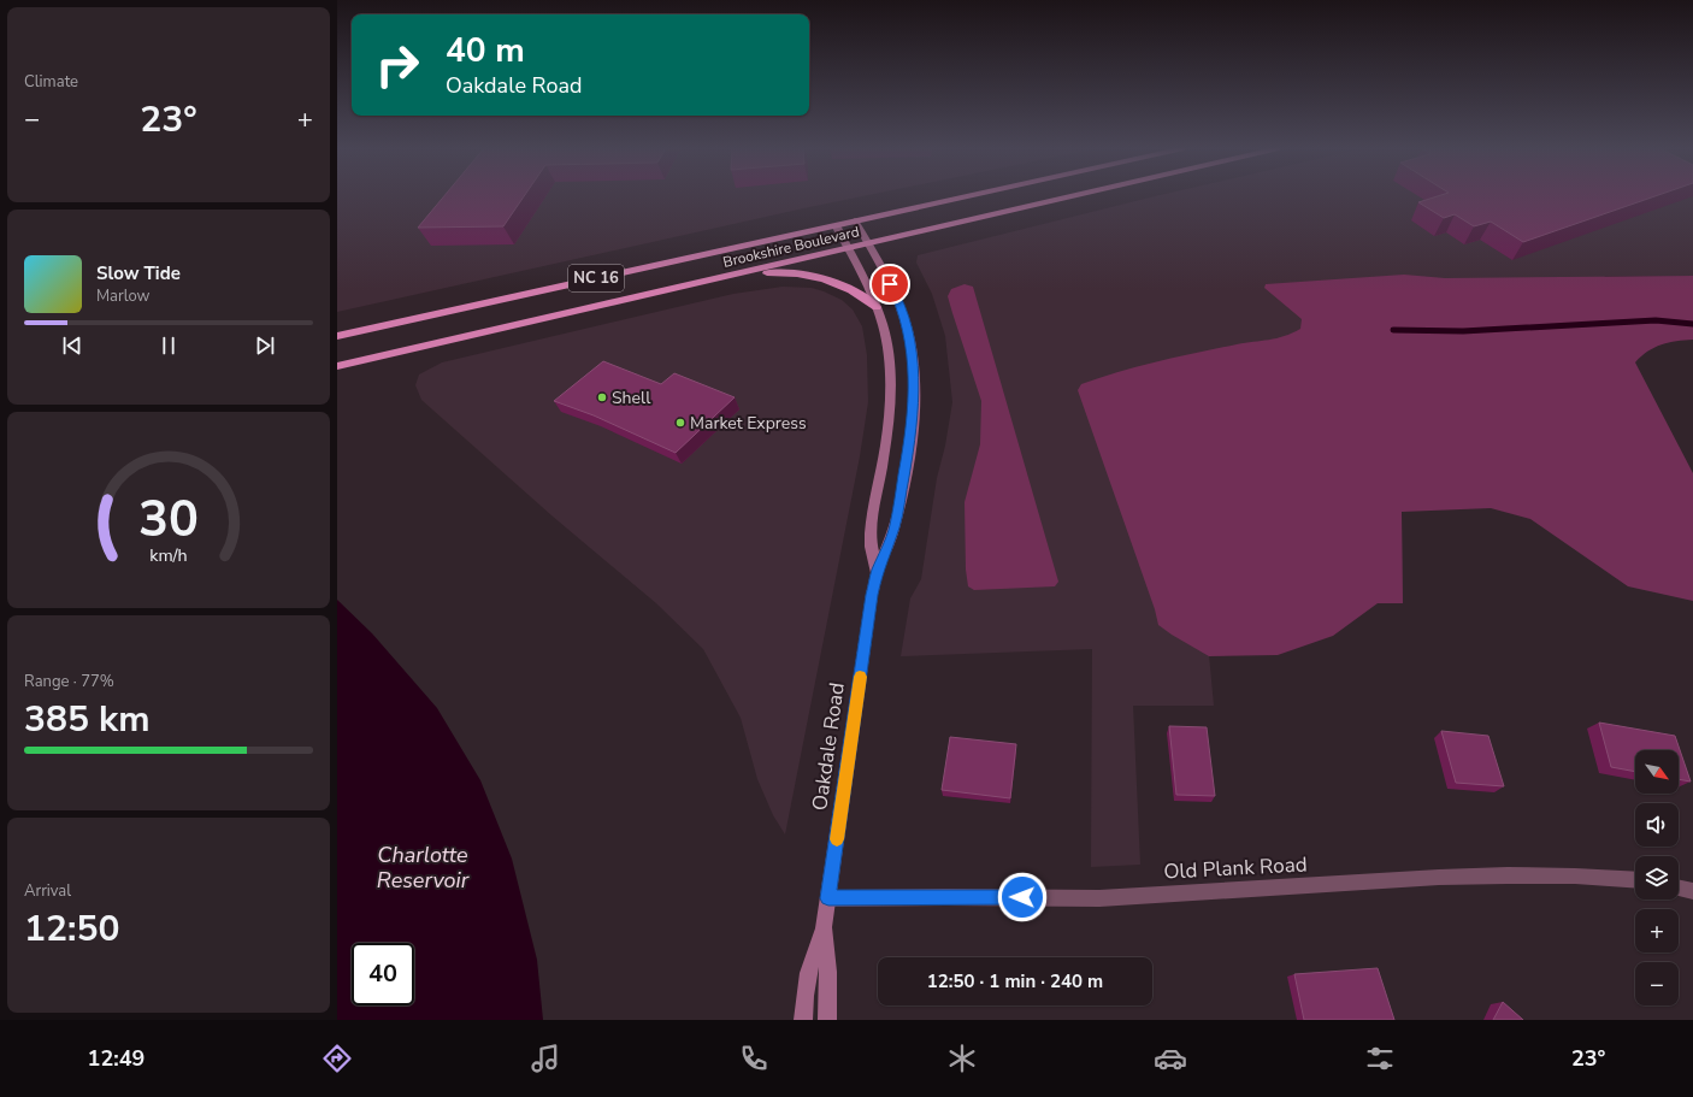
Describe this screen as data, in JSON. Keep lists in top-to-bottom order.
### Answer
{
  "streets": {
    "highway": ["Brookshire Boulevard", "NC 16"],
    "main road": ["Oakdale Road"],
    "street": ["Old Plank Road"]
  },
  "crossings": [
    ["Brookshire Boulevard", "Oakdale Road"],
    ["Oakdale Road", "Old Plank Road"]
  ],
  "water": ["Charlotte Reservoir"],
  "places": ["Shell", "Market Express"],
  "north": "bottom right",
  "page": {
    "tile": [
      "Climate",
      ["Range · 77%", "385 km"],
      ["Arrival", "12:50"]
    ],
    "turn": ["40 m", "Oakdale Road"],
    "heat": ["−", "23°", "+"],
    "song": ["Slow Tide", "Marlow"],
    "map_buttons": ["+", "−"],
    "limit": "40",
    "trip": "12:50 · 1 min · 240 m",
    "tabs": ["12:49", "23°"],
    "gauge": ["30", "km/h"]
  }
}
